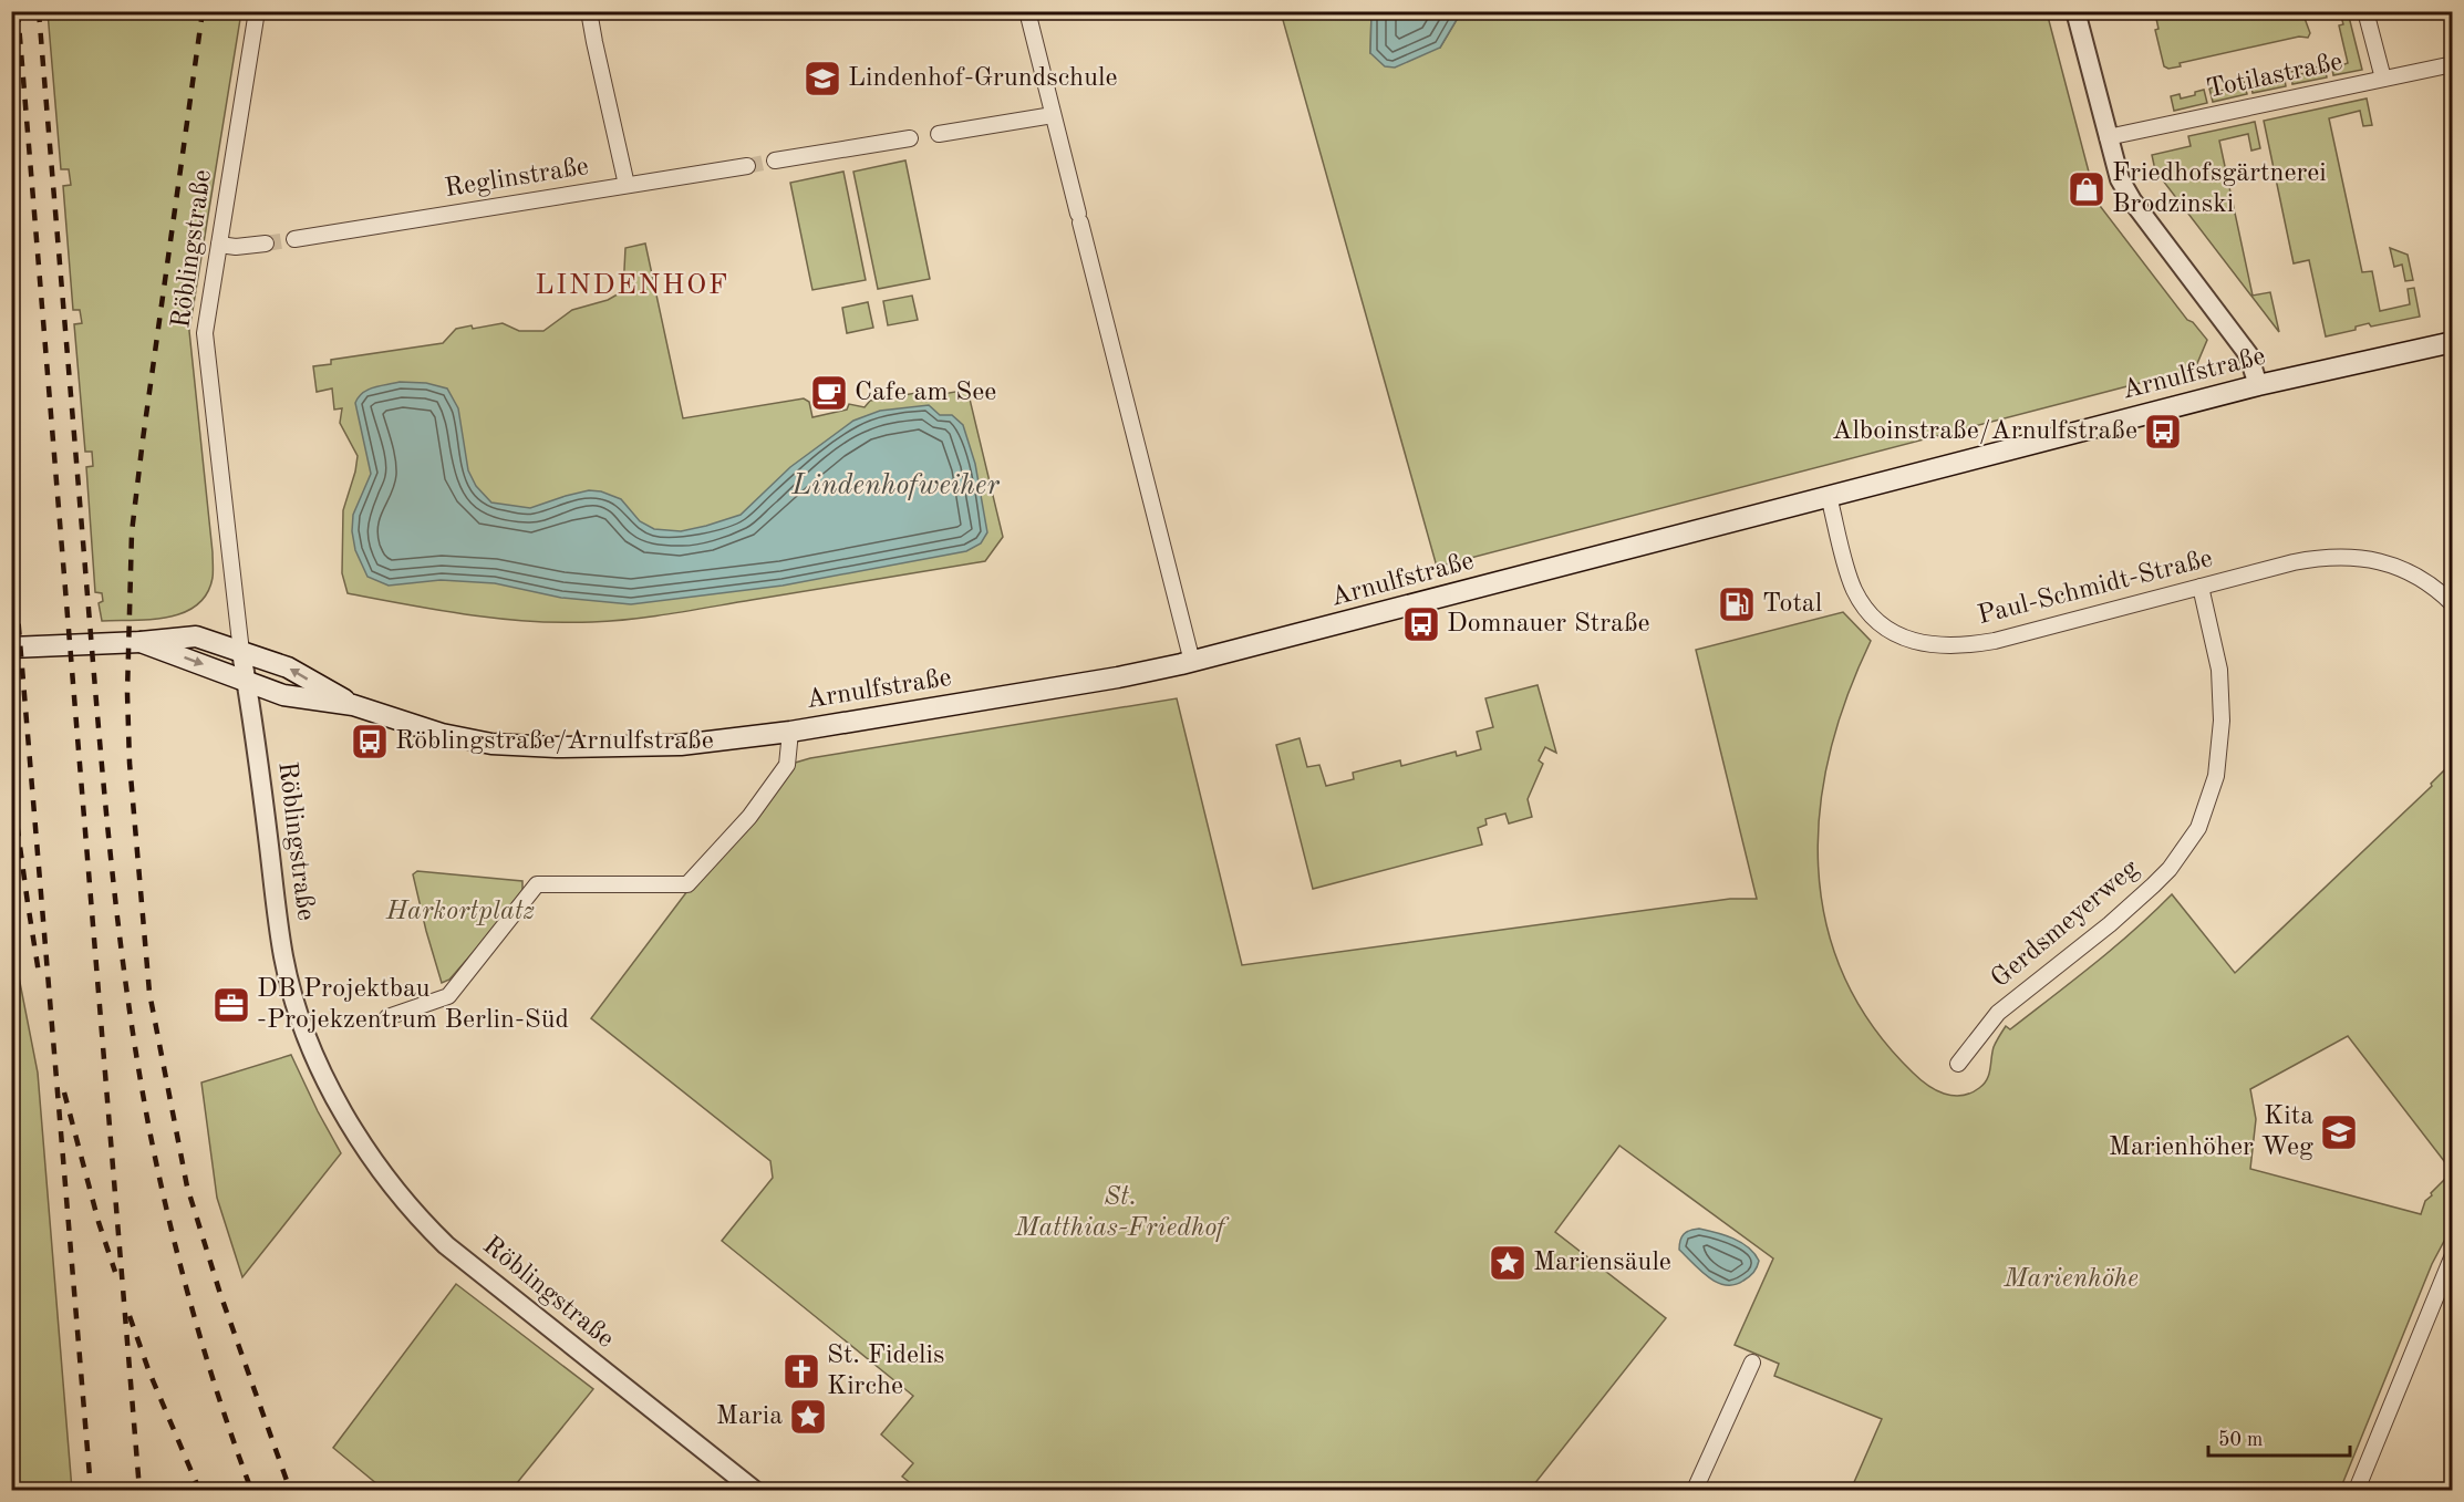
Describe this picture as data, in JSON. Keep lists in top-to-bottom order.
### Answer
{
  "streets": {
    "main road": ["Arnulfstraße"],
    "street": [
      "Totilastraße",
      "Reglinstraße",
      "Röblingstraße",
      "Paul-Schmidt-Straße",
      "Gerdsmeyerweg"
    ]
  },
  "crossings": [
    ["Röblingstraße", "Arnulfstraße"],
    ["Arnulfstraße", "Paul-Schmidt-Straße"],
    ["Paul-Schmidt-Straße", "Gerdsmeyerweg"]
  ],
  "districts": ["LINDENHOF"],
  "water": ["Lindenhofweiher"],
  "parks": ["Harkortplatz", "St. Matthias-Friedhof", "Marienhöhe"],
  "places": {
    "school or university": ["Lindenhof-Grundschule", "Kita Marienhöher Weg"],
    "shop": ["Friedhofsgärtnerei Brodzinski"],
    "cafe": ["Cafe am See"],
    "bus stop": ["Alboinstraße/Arnulfstraße", "Domnauer Straße", "Röblingstraße/Arnulfstraße"],
    "fuel station": ["Total"],
    "office": ["DB Projektbau -Projekzentrum Berlin-Süd"],
    "place": ["Mariensäule", "Maria"],
    "church": ["St. Fidelis Kirche"]
  },
  "scale_bar": "50 m"
}
